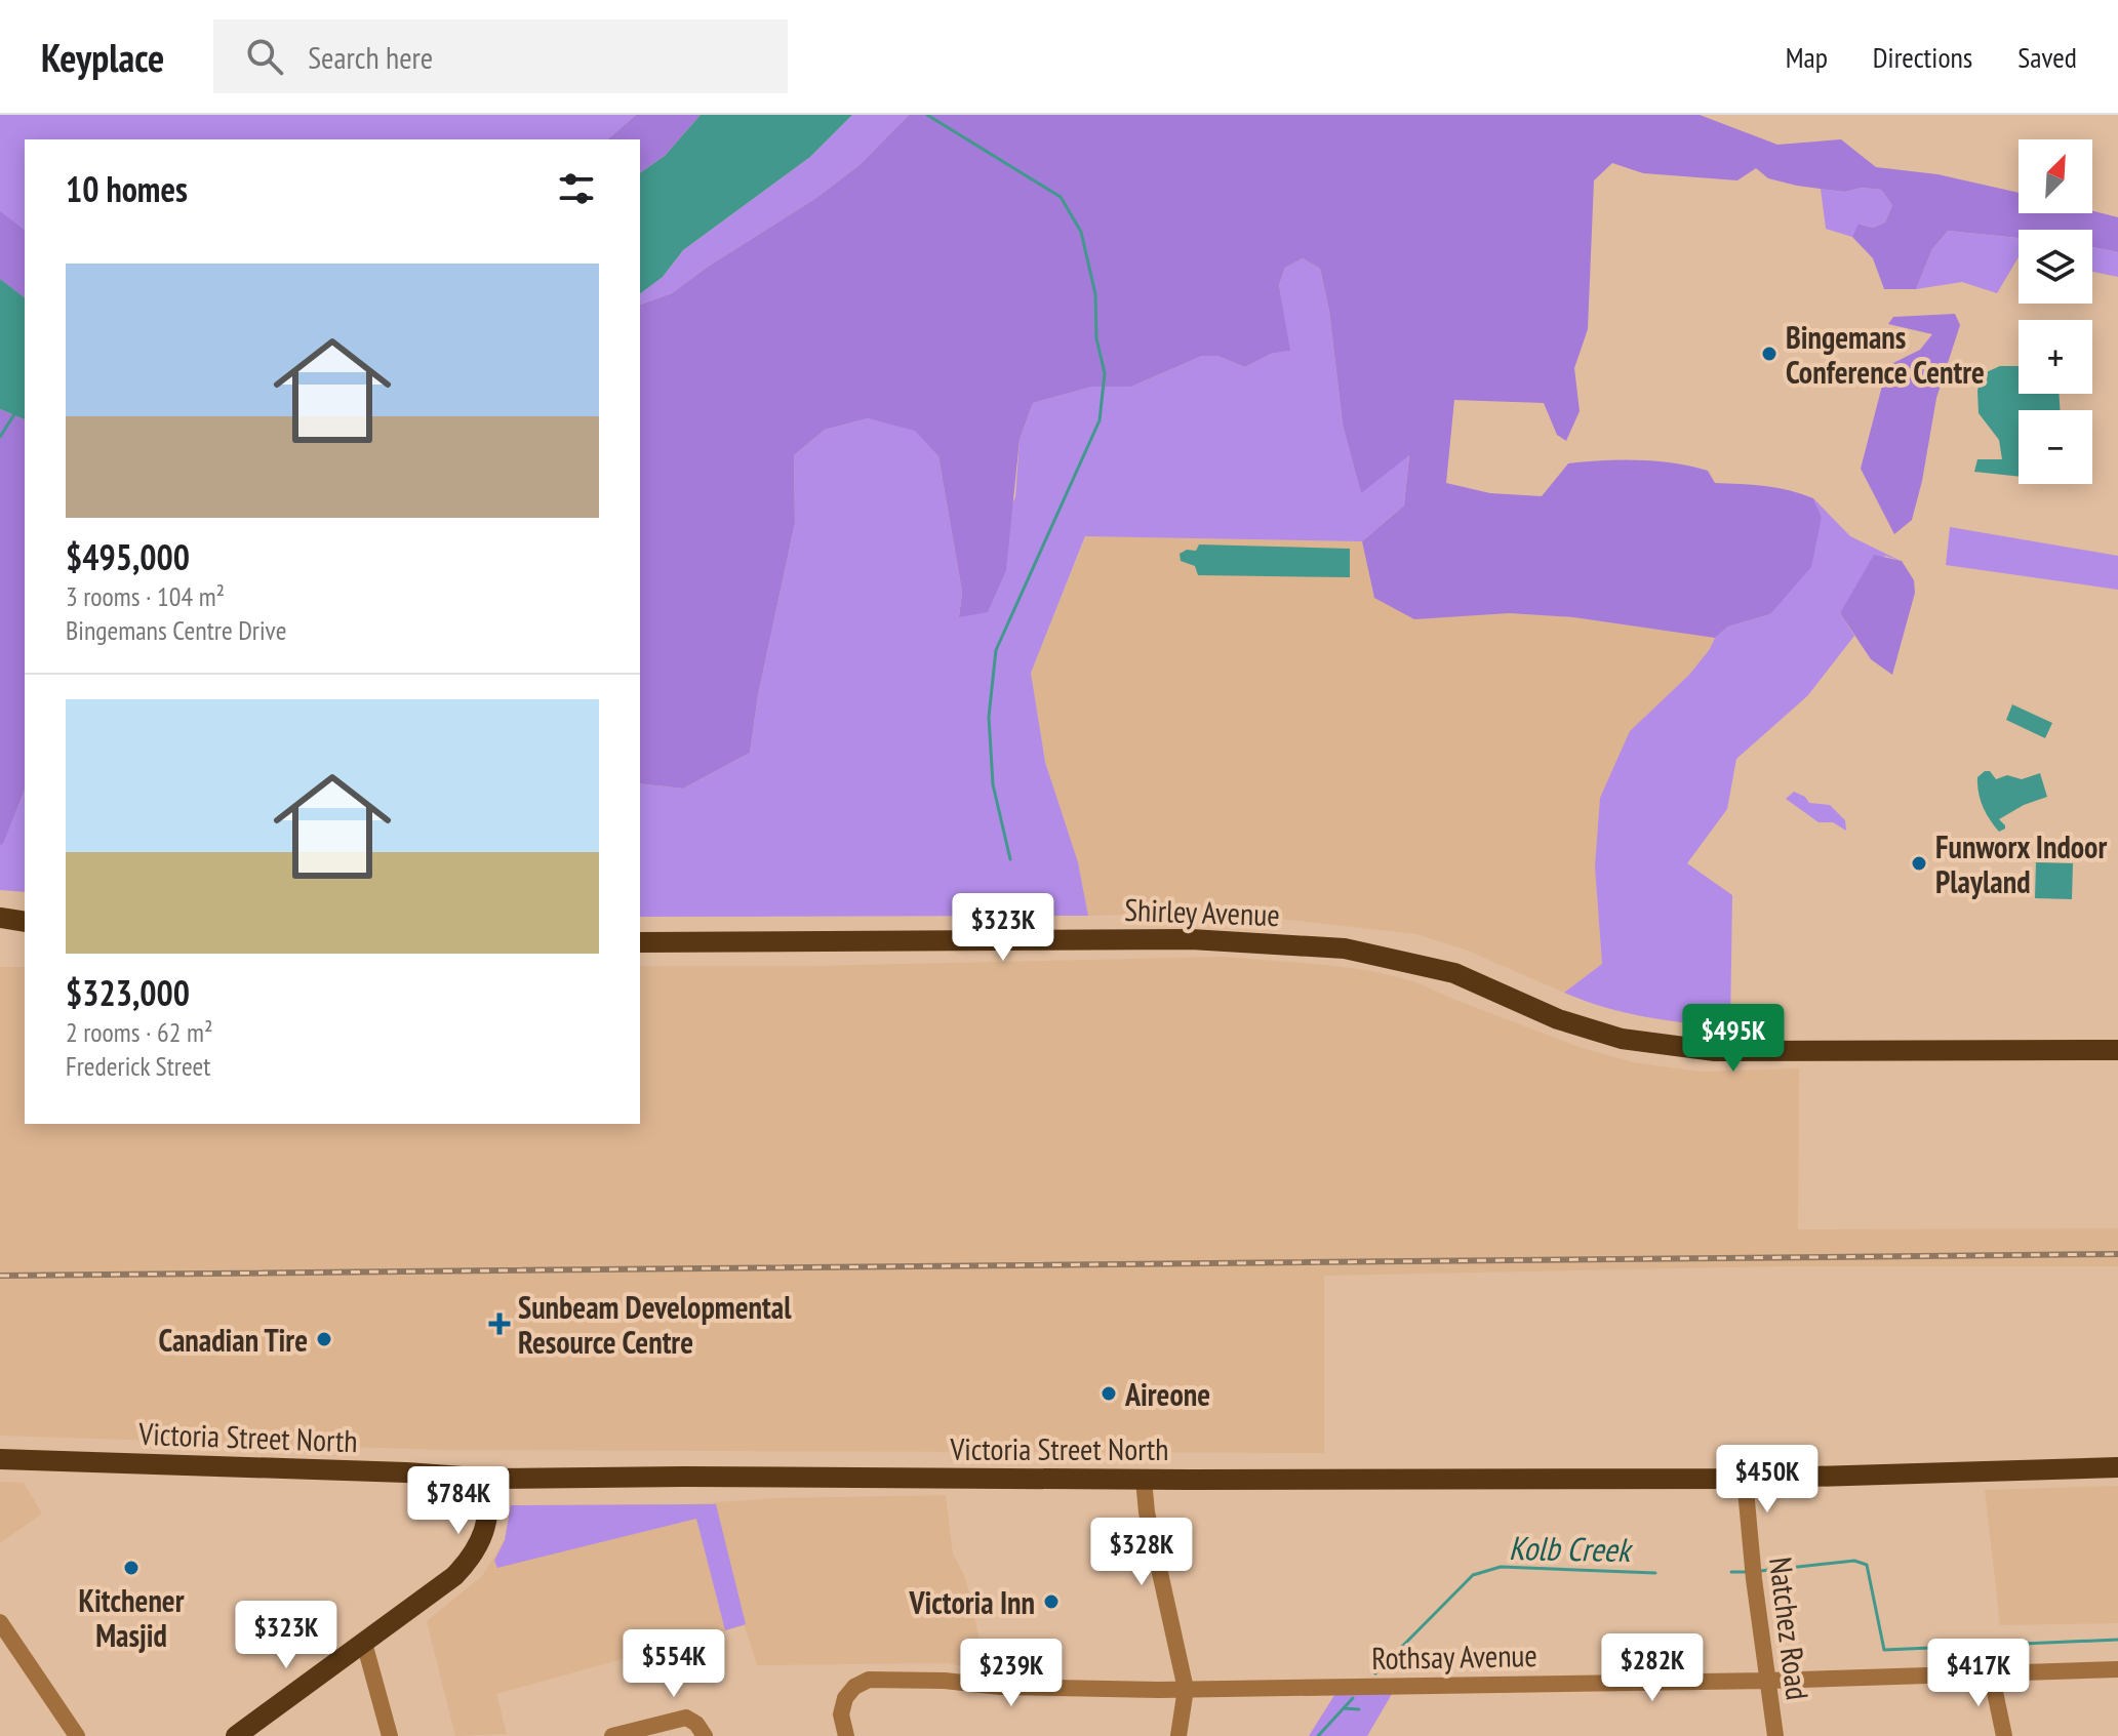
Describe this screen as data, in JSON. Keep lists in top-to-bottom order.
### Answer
{
  "streets": {
    "main road": ["Shirley Avenue", "Victoria Street North"],
    "street": ["Natchez Road", "Rothsay Avenue"]
  },
  "crossings": [
    ["Victoria Street North", "Natchez Road"],
    ["Natchez Road", "Rothsay Avenue"]
  ],
  "water": ["Kolb Creek"],
  "places": {
    "other": [
      "Bingemans Conference Centre",
      "Funworx Indoor Playland",
      "Canadian Tire",
      "Aireone",
      "Kitchener Masjid",
      "Victoria Inn"
    ],
    "health": ["Sunbeam Developmental Resource Centre"]
  },
  "north": "top right",
  "page": {
    "header": "Keyplace",
    "search": "Search here",
    "nav": ["Map", "Directions", "Saved"],
    "map_buttons": ["+", "−"],
    "heading": "10 homes",
    "list": [
      {
        "name": "$495,000",
        "note": "3 rooms · 104 m² · Bingemans Centre Drive"
      },
      {
        "name": "$323,000",
        "note": "2 rooms · 62 m² · Frederick Street"
      }
    ],
    "price": [
      "$323K",
      "$495K",
      "$450K",
      "$784K",
      "$328K",
      "$323K",
      "$554K",
      "$282K",
      "$239K",
      "$417K"
    ]
  }
}
